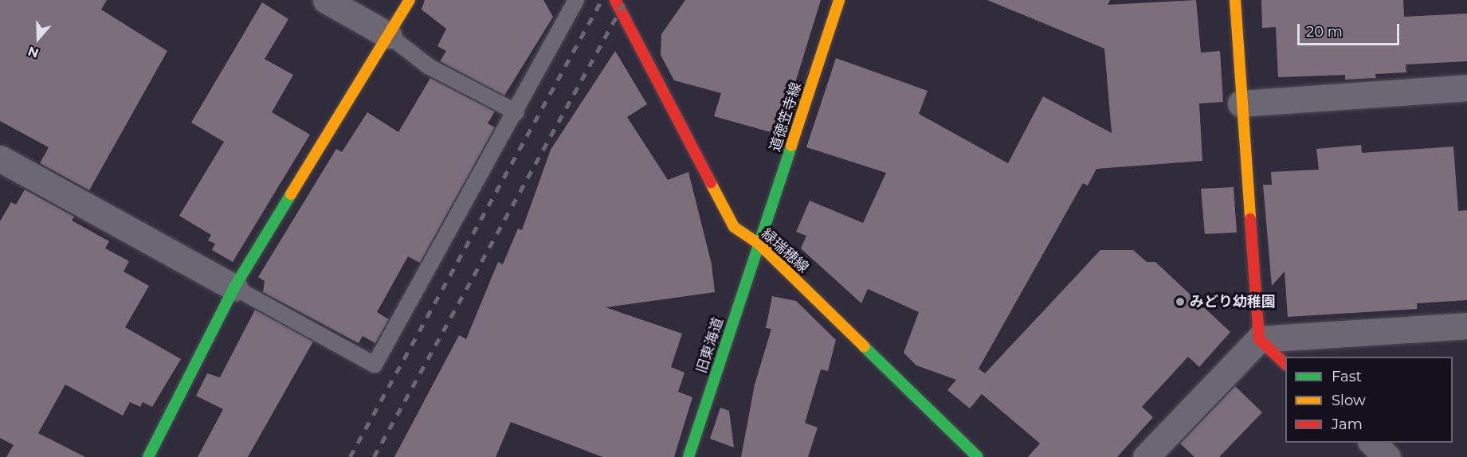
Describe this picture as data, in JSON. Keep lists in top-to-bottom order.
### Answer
{
  "streets": {
    "street": ["道徳笠寺線", "緑瑞穂線", "旧東海道"]
  },
  "crossings": [
    ["道徳笠寺線", "緑瑞穂線"],
    ["道徳笠寺線", "旧東海道"],
    ["緑瑞穂線", "旧東海道"]
  ],
  "places": ["みどり幼稚園"],
  "legend": ["Fast", "Slow", "Jam"],
  "scale_bar": "20 m",
  "north": "bottom"
}
